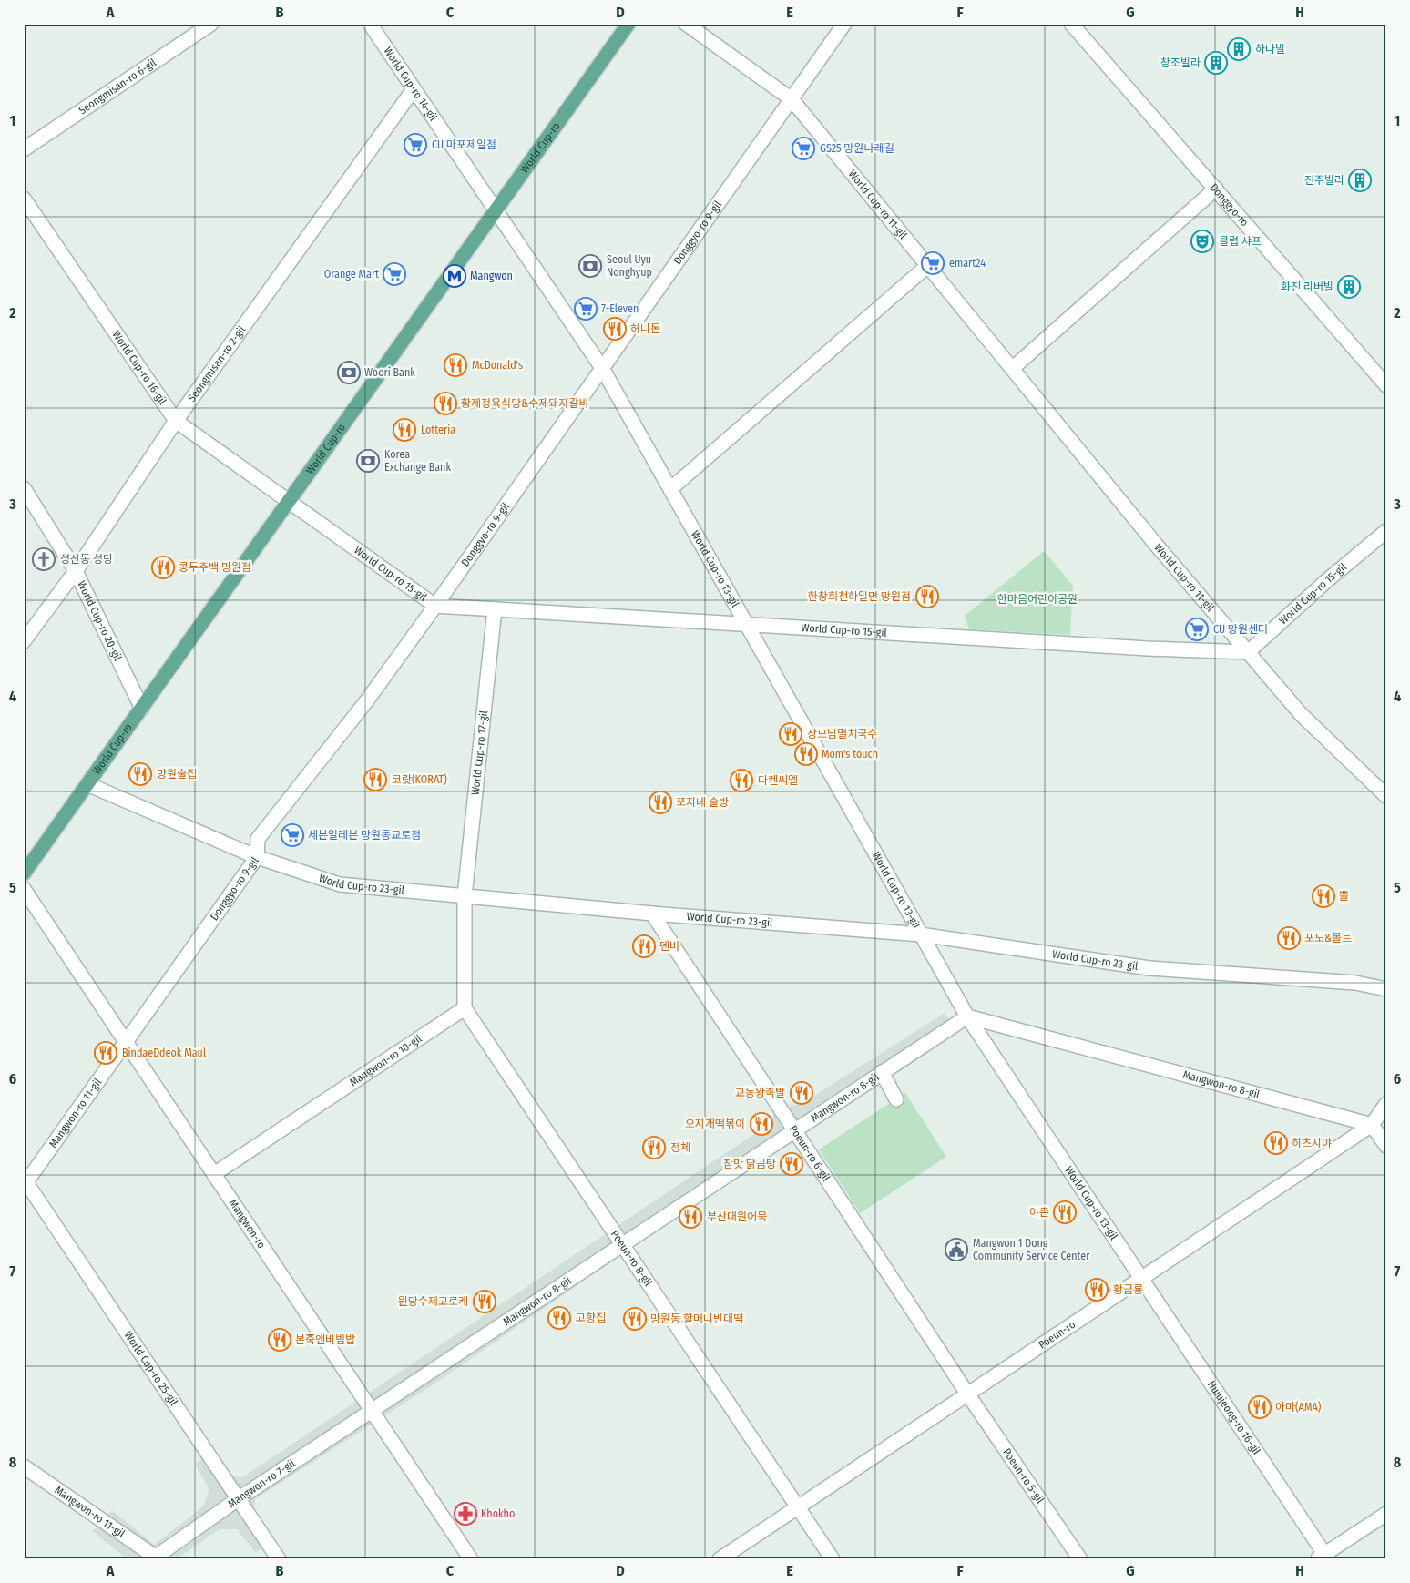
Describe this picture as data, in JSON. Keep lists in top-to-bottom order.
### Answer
{
  "streets": {
    "main road": ["World Cup-ro"],
    "street": [
      "World Cup-ro 14-gil",
      "Seongmisan-ro 6-gil",
      "Donggyo-ro",
      "World Cup-ro 11-gil",
      "Donggyo-ro 9-gil",
      "Seongmisan-ro 2-gil",
      "World Cup-ro 16-gil",
      "World Cup-ro 13-gil",
      "World Cup-ro 15-gil",
      "World Cup-ro 20-gil",
      "World Cup-ro 17-gil",
      "World Cup-ro 23-gil",
      "Mangwon-ro 10-gil",
      "Mangwon-ro 8-gil",
      "Mangwon-ro 11-gil",
      "Poeun-ro 6-gil",
      "Mangwon-ro",
      "Poeun-ro 8-gil",
      "Poeun-ro",
      "World Cup-ro 25-gil",
      "Huiujeong-ro 16-gil",
      "Poeun-ro 5-gil",
      "Mangwon-ro 7-gil"
    ]
  },
  "crossings": [
    ["World Cup-ro 14-gil", "World Cup-ro"],
    ["World Cup-ro 14-gil", "Seongmisan-ro 2-gil"],
    ["World Cup-ro 14-gil", "World Cup-ro 13-gil"],
    ["World Cup-ro", "World Cup-ro 16-gil"],
    ["World Cup-ro", "World Cup-ro 13-gil"],
    ["World Cup-ro", "World Cup-ro 15-gil"],
    ["World Cup-ro", "World Cup-ro 20-gil"],
    ["World Cup-ro", "World Cup-ro 23-gil"],
    ["World Cup-ro 11-gil", "Donggyo-ro 9-gil"],
    ["World Cup-ro 11-gil", "World Cup-ro 15-gil"],
    ["Donggyo-ro 9-gil", "World Cup-ro 13-gil"],
    ["Donggyo-ro 9-gil", "World Cup-ro 15-gil"],
    ["Donggyo-ro 9-gil", "World Cup-ro 23-gil"],
    ["Donggyo-ro 9-gil", "Mangwon-ro 11-gil"],
    ["Donggyo-ro 9-gil", "Mangwon-ro"],
    ["Seongmisan-ro 2-gil", "World Cup-ro 16-gil"],
    ["Seongmisan-ro 2-gil", "World Cup-ro 20-gil"],
    ["World Cup-ro 16-gil", "World Cup-ro 15-gil"],
    ["World Cup-ro 13-gil", "World Cup-ro 15-gil"],
    ["World Cup-ro 13-gil", "World Cup-ro 23-gil"],
    ["World Cup-ro 13-gil", "Mangwon-ro 8-gil"],
    ["World Cup-ro 13-gil", "Poeun-ro"],
    ["World Cup-ro 13-gil", "Huiujeong-ro 16-gil"],
    ["World Cup-ro 15-gil", "World Cup-ro 17-gil"],
    ["World Cup-ro 17-gil", "World Cup-ro 23-gil"],
    ["World Cup-ro 23-gil", "Poeun-ro 6-gil"],
    ["Mangwon-ro 10-gil", "Mangwon-ro"],
    ["Mangwon-ro 10-gil", "Poeun-ro 8-gil"],
    ["Mangwon-ro 8-gil", "Poeun-ro 6-gil"],
    ["Mangwon-ro 8-gil", "Mangwon-ro"],
    ["Mangwon-ro 8-gil", "Poeun-ro 8-gil"],
    ["Mangwon-ro 8-gil", "Poeun-ro"],
    ["Mangwon-ro 8-gil", "Mangwon-ro 7-gil"],
    ["Mangwon-ro 11-gil", "Mangwon-ro"],
    ["Mangwon-ro 11-gil", "World Cup-ro 25-gil"],
    ["Mangwon-ro 11-gil", "Mangwon-ro 7-gil"],
    ["Poeun-ro 6-gil", "Poeun-ro"],
    ["Poeun-ro 6-gil", "Poeun-ro 5-gil"],
    ["Mangwon-ro", "Mangwon-ro 7-gil"],
    ["Poeun-ro 8-gil", "Poeun-ro"],
    ["Poeun-ro", "Huiujeong-ro 16-gil"],
    ["Poeun-ro", "Poeun-ro 5-gil"],
    ["World Cup-ro 25-gil", "Mangwon-ro 7-gil"]
  ],
  "parks": ["한마음어린이공원"],
  "places": {
    "building": [
      "하나빌",
      "창조빌라",
      "진주빌라",
      "화진 리버빌"
    ],
    "supermarket": [
      "CU 마포제일점",
      "GS25 망원나래길",
      "emart24",
      "Orange Mart",
      "7-Eleven",
      "CU 망원센터",
      "세븐일레븐 망원동교로점"
    ],
    "theatre": ["클럽 샤프"],
    "bank": ["Seoul Uyu Nonghyup", "Woori Bank", "Korea Exchange Bank"],
    "metro station": ["Mangwon"],
    "restaurant": [
      "허니돈",
      "McDonald's",
      "황제정육식당&수제돼지갈비",
      "Lotteria",
      "콩두주백 망원점",
      "한창희천하일면 망원점",
      "장모님멸치국수",
      "Mom's touch",
      "망원술집",
      "코랏(KORAT)",
      "다켄씨엘",
      "쪼지네 술방",
      "뿔",
      "포도&몰트",
      "덴버",
      "BindaeDdeok Maul",
      "교동왕족발",
      "오지개떡볶이",
      "히츠지야",
      "정체",
      "참맛 닭곰탕",
      "야촌",
      "부산대원어묵",
      "황금룡",
      "원당수제고로케",
      "고향집",
      "망원동 할머니빈대떡",
      "본죽앤비빔밥",
      "아마(AMA)"
    ],
    "church": ["성산동 성당"],
    "public building": ["Mangwon 1 Dong Community Service Center"],
    "pharmacy": ["Khokho"]
  },
  "grid": {
    "columns": [
      "A",
      "B",
      "C",
      "D",
      "E",
      "F",
      "G",
      "H"
    ],
    "rows": [
      "1",
      "2",
      "3",
      "4",
      "5",
      "6",
      "7",
      "8"
    ]
  }
}
